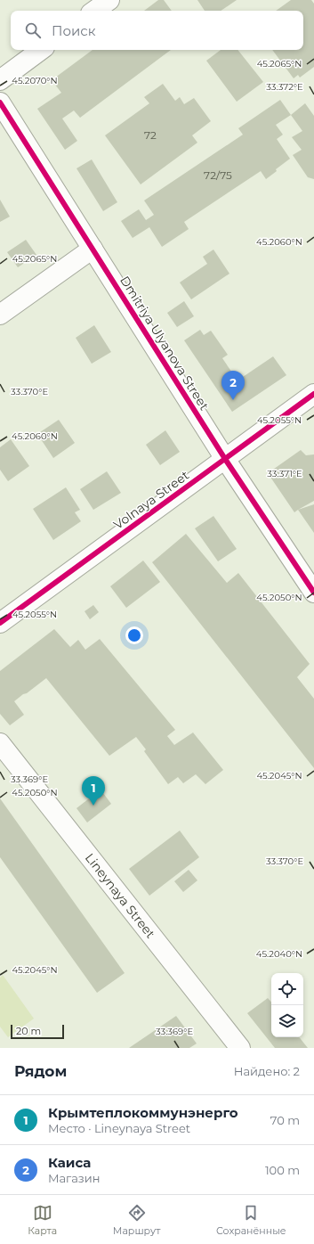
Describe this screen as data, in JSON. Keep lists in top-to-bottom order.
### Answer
{
  "streets": {
    "street": ["Dmitriya Ulyanova Street", "Volnaya Street", "Lineynaya Street"]
  },
  "crossings": [
    ["Dmitriya Ulyanova Street", "Volnaya Street"]
  ],
  "house_numbers": ["72", "72/75"],
  "scale_bar": "20 m",
  "page": {
    "search": "Поиск",
    "pins": ["2", "1"],
    "scale": "20 m",
    "heading": ["Рядом", "Найдено: 2"],
    "list": [
      {
        "mark": "1",
        "name": "Крымтеплокоммунэнерго",
        "note": "Место · Lineynaya Street",
        "value": "70 m"
      },
      {
        "mark": "2",
        "name": "Каиса",
        "note": "Магазин",
        "value": "100 m"
      }
    ],
    "nav": ["Карта", "Маршрут", "Сохранённые"]
  },
  "coordinates": [
    "45.2065°N",
    "45.2070°N",
    "33.372°E",
    "45.2060°N",
    "33.370°E",
    "45.2055°N",
    "33.371°E",
    "45.2050°N",
    "45.2045°N",
    "33.369°E",
    "45.2040°N"
  ]
}
